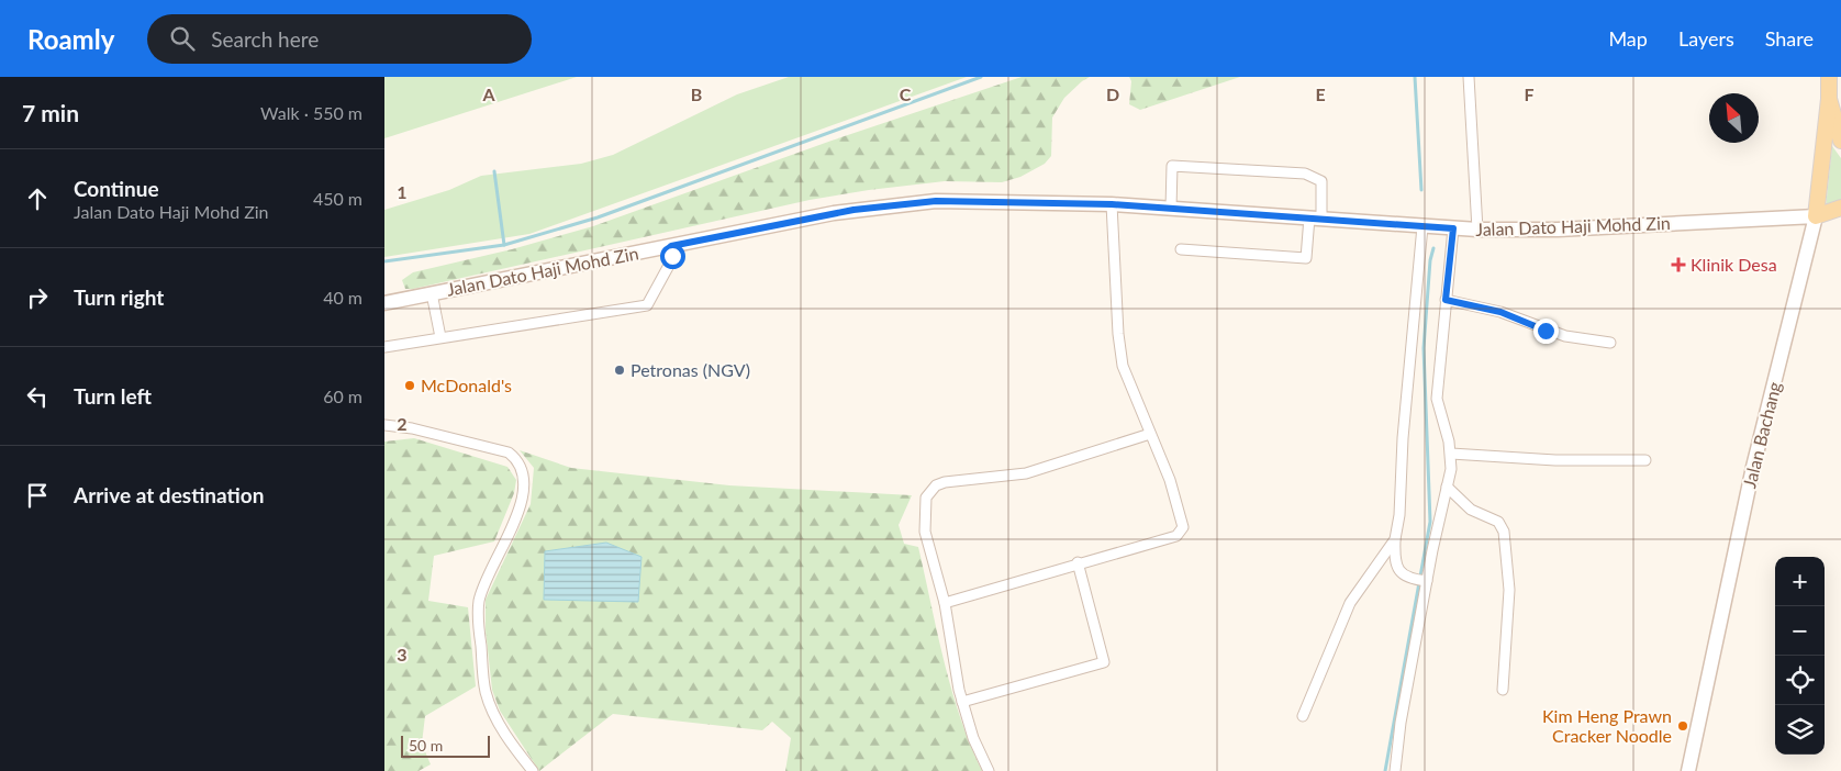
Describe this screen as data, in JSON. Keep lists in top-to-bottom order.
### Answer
{
  "streets": {
    "main road": ["Jalan Dato Haji Mohd Zin", "Jalan Bachang"]
  },
  "crossings": [
    ["Jalan Dato Haji Mohd Zin", "Jalan Bachang"]
  ],
  "places": {
    "health": ["Klinik Desa"],
    "other": ["Petronas (NGV)", "McDonald's", "Kim Heng Prawn Cracker Noodle"]
  },
  "scale_bar": "50 m",
  "north": "top left",
  "page": {
    "header": "Roamly",
    "search": "Search here",
    "nav": ["Map", "Layers", "Share"],
    "heading": ["7 min", "Walk · 550 m"],
    "list": [
      ["Continue", "Jalan Dato Haji Mohd Zin", "450 m"],
      ["Turn right", "40 m"],
      ["Turn left", "60 m"],
      "Arrive at destination"
    ],
    "map_buttons": ["+", "−"],
    "scale": "50 m"
  },
  "grid": {
    "columns": [
      "A",
      "B",
      "C",
      "D",
      "E",
      "F"
    ],
    "rows": ["1", "2", "3"]
  }
}
